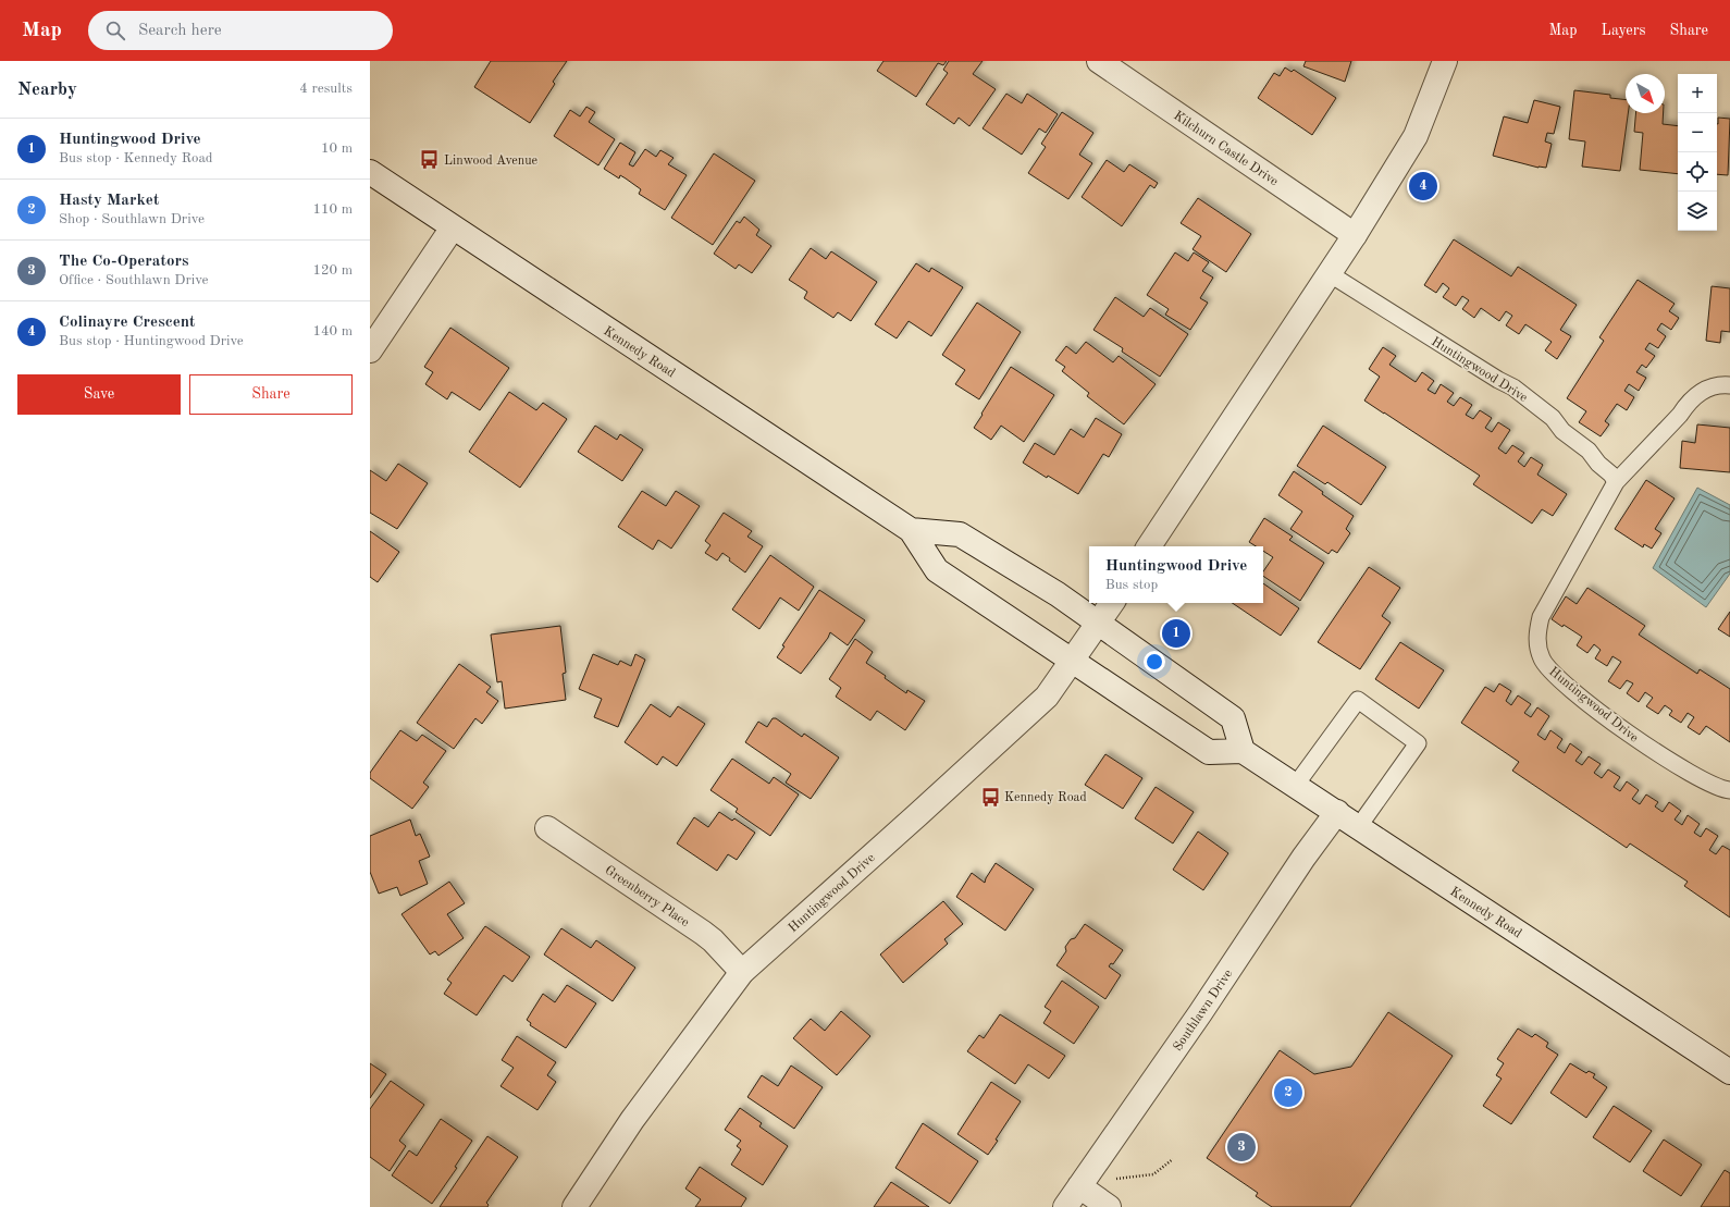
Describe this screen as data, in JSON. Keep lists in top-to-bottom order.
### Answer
{
  "streets": {
    "street": [
      "Kilchurn Castle Drive",
      "Kennedy Road",
      "Huntingwood Drive",
      "Greenberry Place",
      "Southlawn Drive"
    ]
  },
  "crossings": [
    ["Kennedy Road", "Huntingwood Drive"],
    ["Kennedy Road", "Southlawn Drive"],
    ["Huntingwood Drive", "Greenberry Place"]
  ],
  "places": {
    "bus stop": ["Linwood Avenue", "Kennedy Road"]
  },
  "north": "bottom right",
  "page": {
    "header": "Map",
    "search": "Search here",
    "nav": ["Map", "Layers", "Share"],
    "heading": ["Nearby", "4 results"],
    "map_buttons": ["+", "−"],
    "list": [
      {
        "mark": "1",
        "name": "Huntingwood Drive",
        "note": "Bus stop · Kennedy Road",
        "value": "10 m"
      },
      {
        "mark": "2",
        "name": "Hasty Market",
        "note": "Shop · Southlawn Drive",
        "value": "110 m"
      },
      {
        "mark": "3",
        "name": "The Co-Operators",
        "note": "Office · Southlawn Drive",
        "value": "120 m"
      },
      {
        "mark": "4",
        "name": "Colinayre Crescent",
        "note": "Bus stop · Huntingwood Drive",
        "value": "140 m"
      }
    ],
    "pins": [
      "4",
      "1",
      "2",
      "3"
    ],
    "buttons": ["Save", "Share"],
    "popup": ["Huntingwood Drive", "Bus stop"]
  }
}
